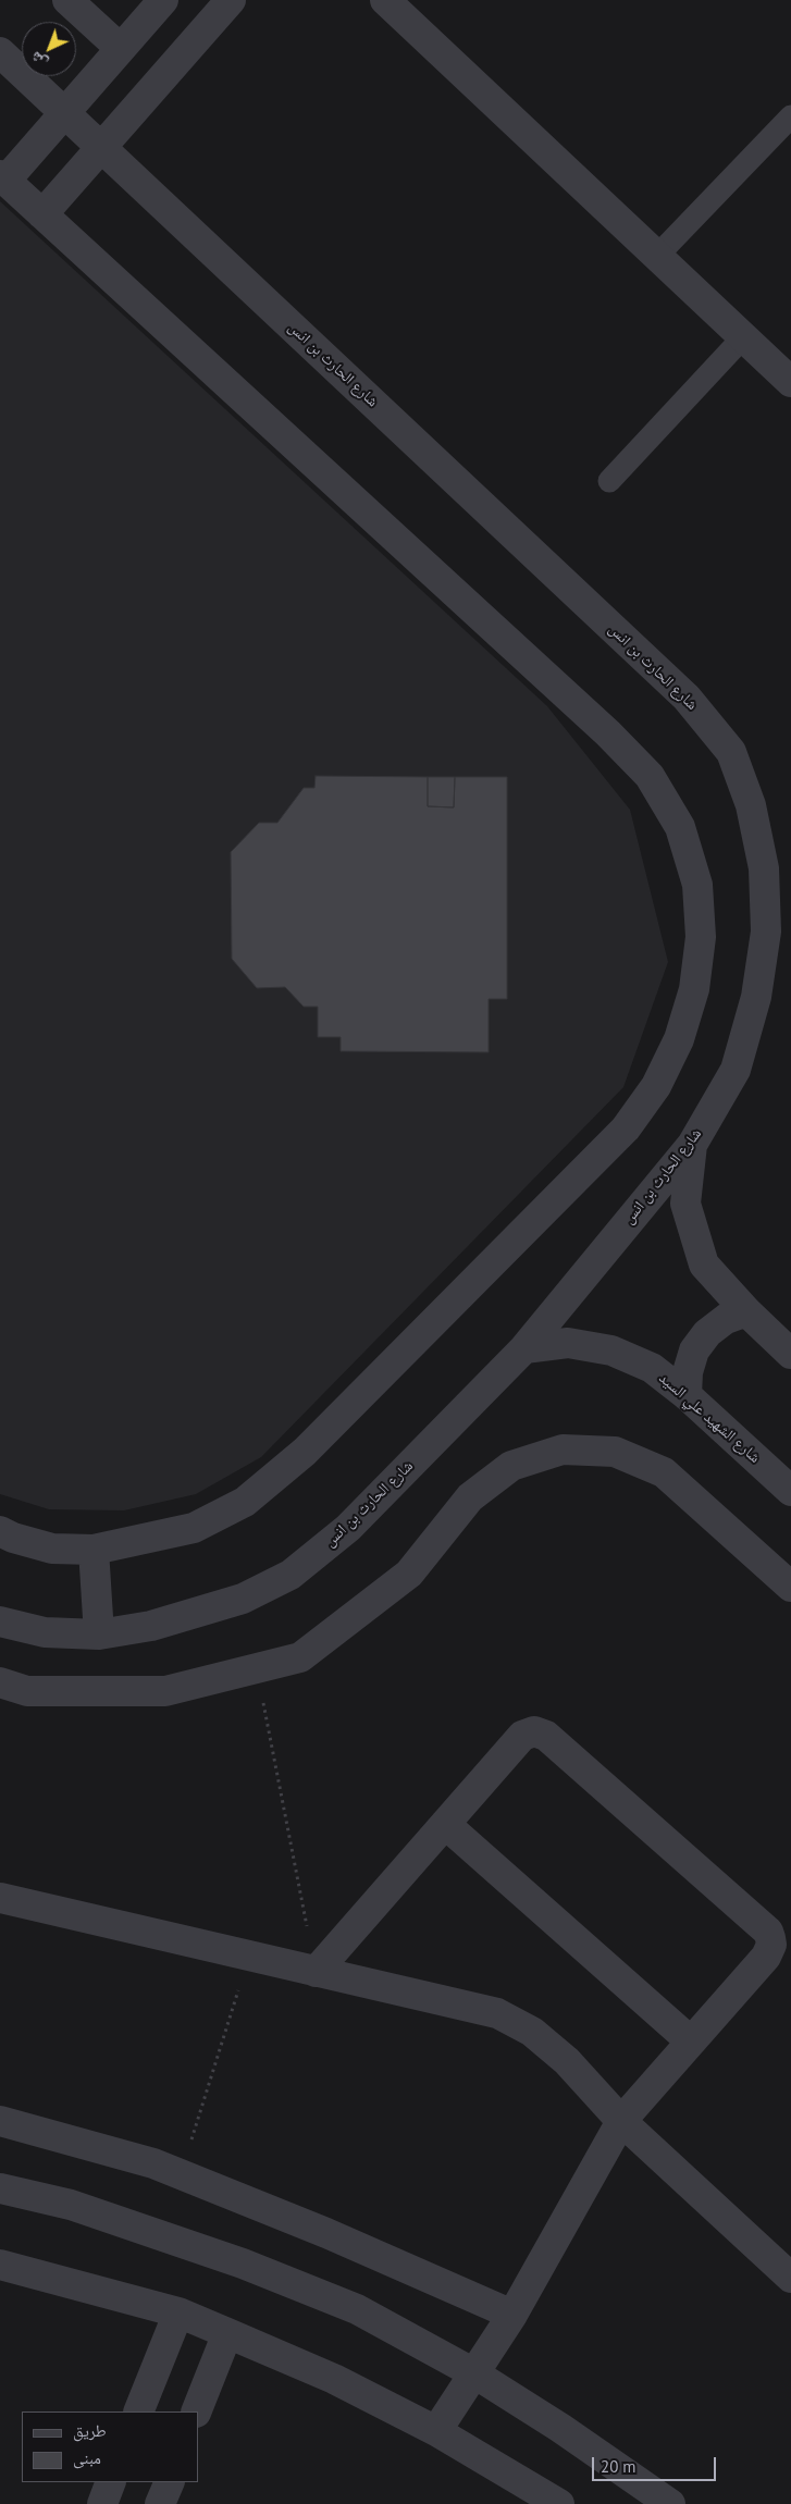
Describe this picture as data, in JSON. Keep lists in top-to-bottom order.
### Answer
{
  "streets": {
    "street": ["شارع الحارث بن انس", "شارع الشهيد علي السيد"]
  },
  "crossings": [
    ["شارع الحارث بن انس", "شارع الشهيد علي السيد"]
  ],
  "legend": ["طريق", "مبنى"],
  "scale_bar": "20 m",
  "north": "bottom left"
}
